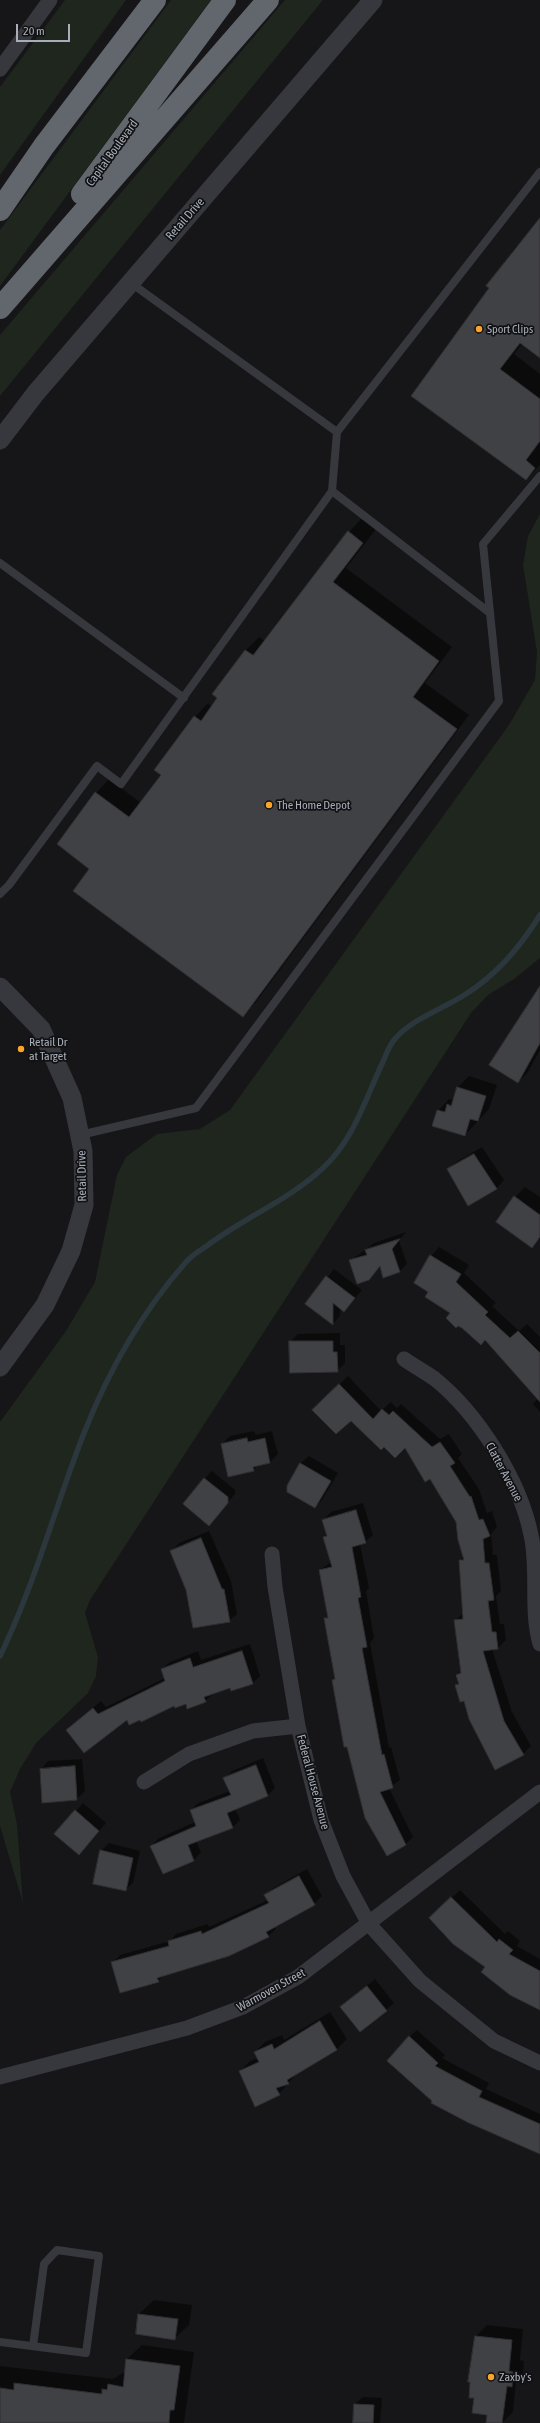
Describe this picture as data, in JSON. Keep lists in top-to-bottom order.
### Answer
{
  "streets": {
    "highway": ["Capital Boulevard"],
    "street": [
      "Retail Drive",
      "Clatter Avenue",
      "Federal House Avenue",
      "Warmoven Street"
    ]
  },
  "crossings": [
    ["Federal House Avenue", "Warmoven Street"]
  ],
  "places": [
    "Sport Clips",
    "The Home Depot",
    "Retail Dr at Target",
    "Zaxby's"
  ],
  "scale_bar": "20 m"
}
